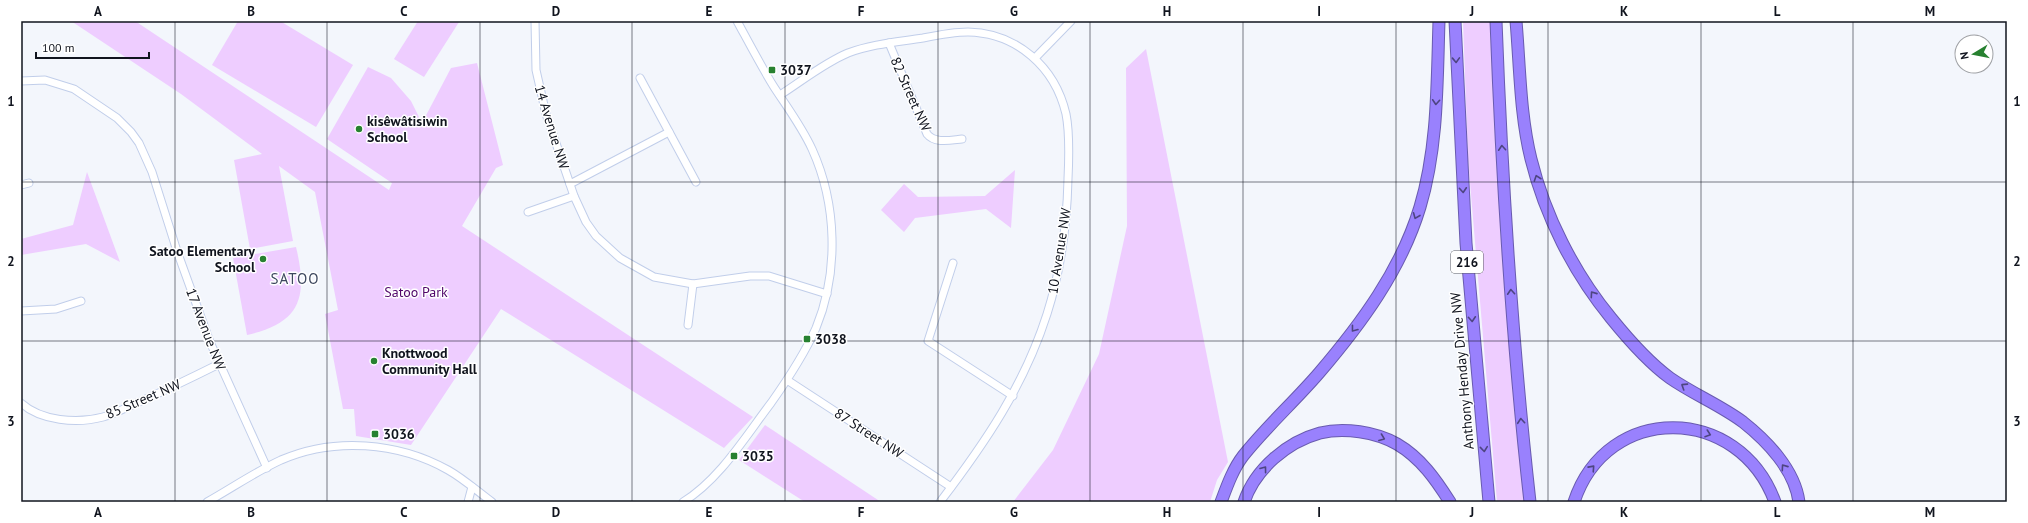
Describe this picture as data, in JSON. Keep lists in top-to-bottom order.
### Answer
{
  "streets": {
    "highway": ["216", "Anthony Henday Drive NW"],
    "street": [
      "82 Street NW",
      "14 Avenue NW",
      "10 Avenue NW",
      "17 Avenue NW",
      "85 Street NW",
      "87 Street NW"
    ]
  },
  "crossings": [
    ["82 Street NW", "10 Avenue NW"],
    ["10 Avenue NW", "87 Street NW"],
    ["17 Avenue NW", "85 Street NW"]
  ],
  "districts": ["SATOO"],
  "parks": ["Satoo Park"],
  "places": {
    "transit": [
      "3037",
      "3038",
      "3036",
      "3035"
    ],
    "other": ["kisêwâtisiwin School", "Satoo Elementary School", "Knottwood Community Hall"]
  },
  "scale_bar": "100 m",
  "north": "left",
  "grid": {
    "columns": [
      "A",
      "B",
      "C",
      "D",
      "E",
      "F",
      "G",
      "H",
      "I",
      "J",
      "K",
      "L",
      "M"
    ],
    "rows": ["1", "2", "3"]
  }
}
